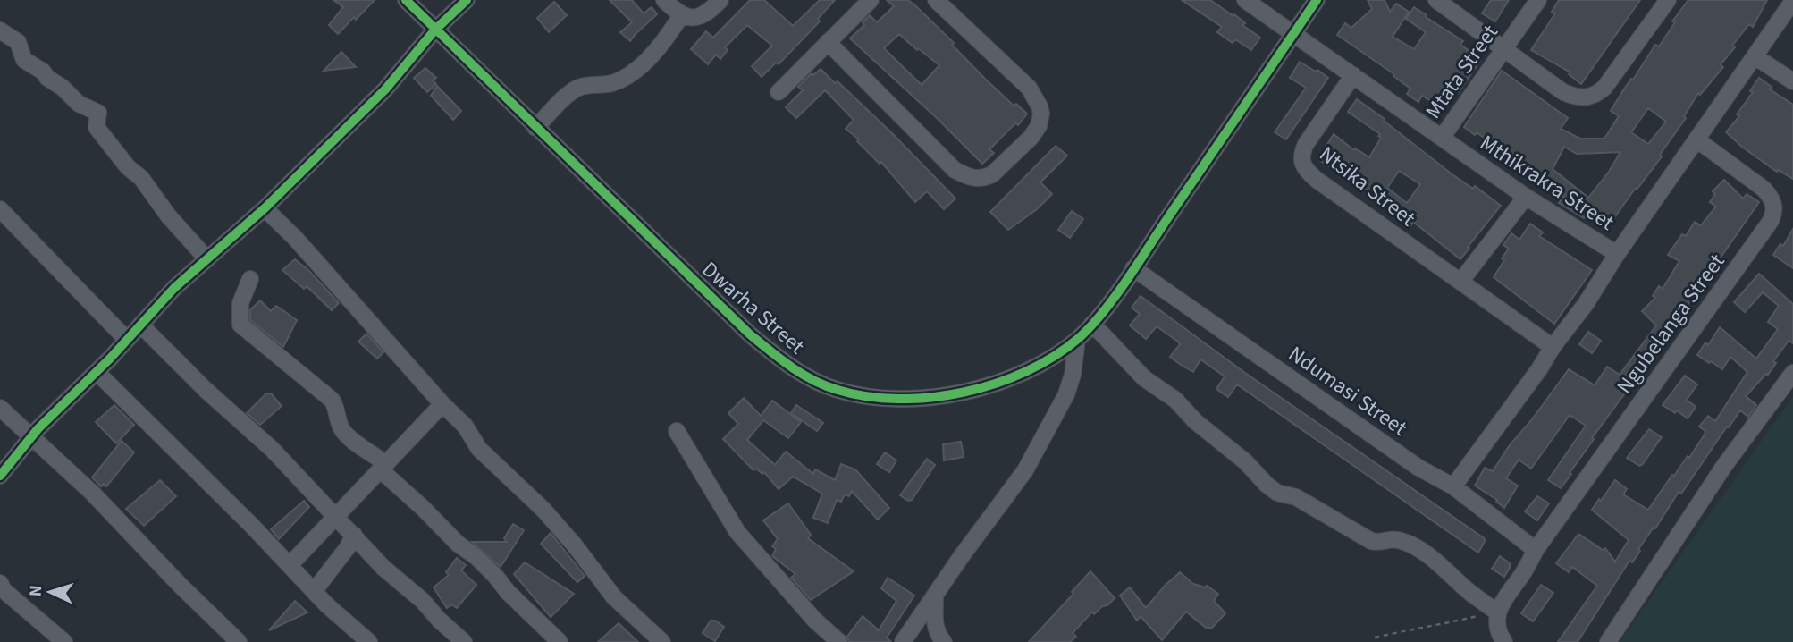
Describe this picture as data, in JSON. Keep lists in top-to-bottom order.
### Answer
{
  "streets": {
    "street": [
      "Mtata Street",
      "Mthikrakra Street",
      "Ntsika Street",
      "Dwarha Street",
      "Ngubelanga Street",
      "Ndumasi Street"
    ]
  },
  "crossings": [
    ["Mtata Street", "Mthikrakra Street"],
    ["Mthikrakra Street", "Ntsika Street"],
    ["Mthikrakra Street", "Dwarha Street"],
    ["Mthikrakra Street", "Ngubelanga Street"],
    ["Dwarha Street", "Ndumasi Street"],
    ["Ngubelanga Street", "Ndumasi Street"]
  ],
  "north": "left"
}
